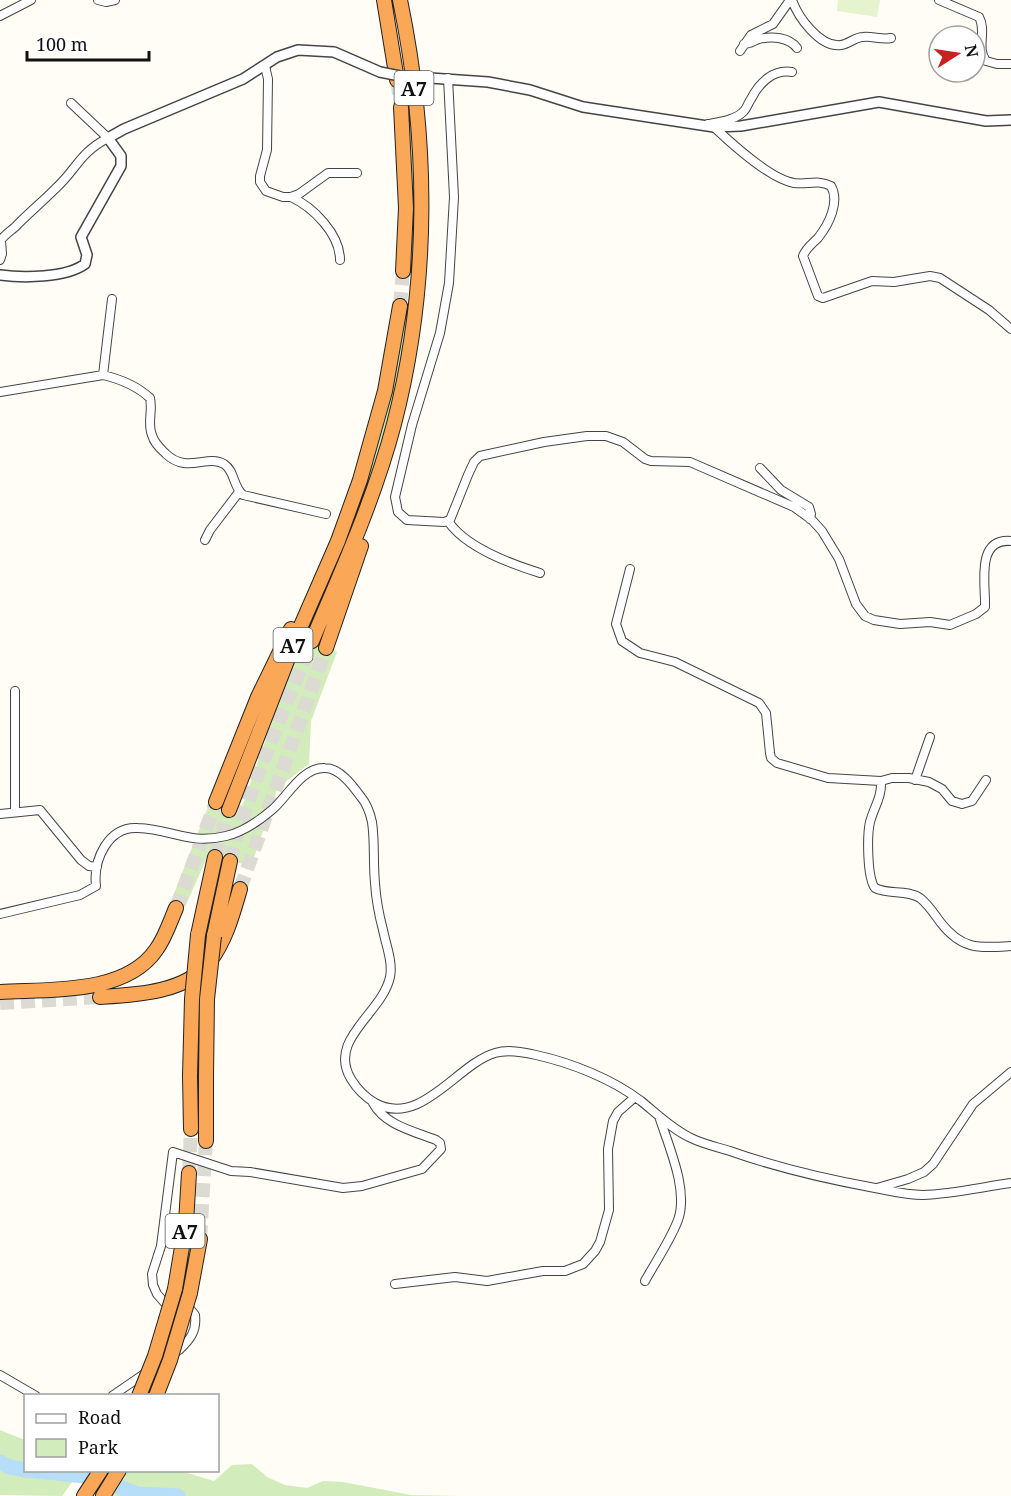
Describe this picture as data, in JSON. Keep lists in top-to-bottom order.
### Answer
{
  "streets": {
    "highway": ["Α7"]
  },
  "legend": ["Road", "Park"],
  "scale_bar": "100 m",
  "north": "right"
}
